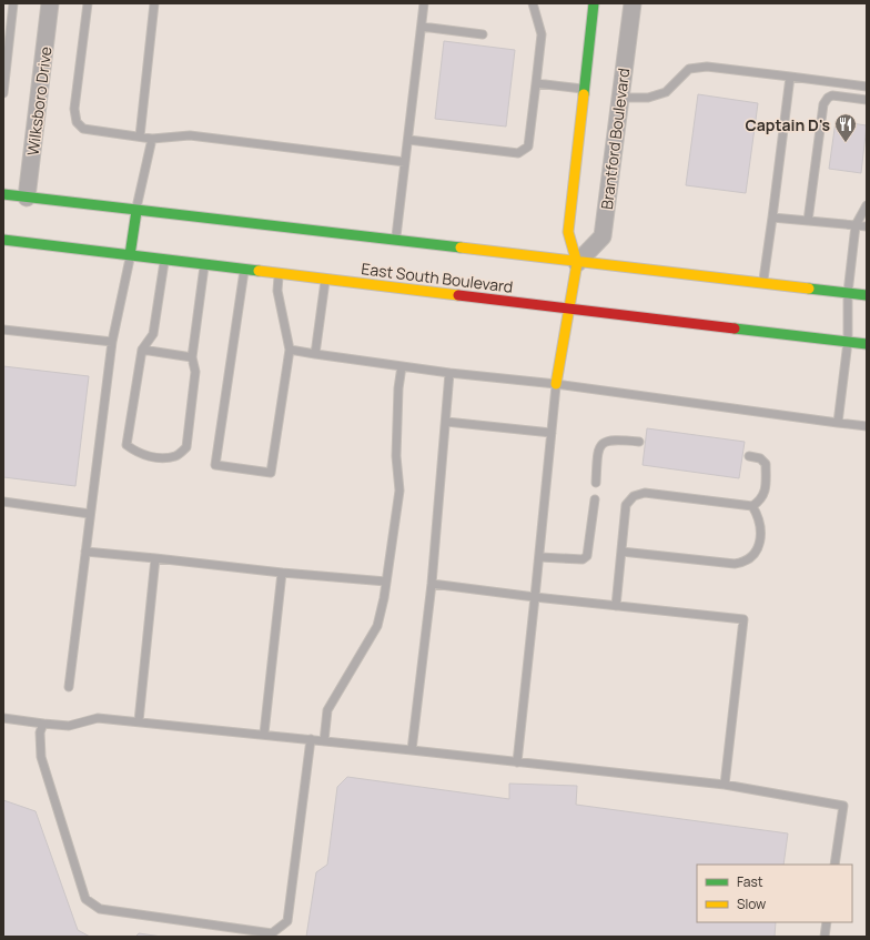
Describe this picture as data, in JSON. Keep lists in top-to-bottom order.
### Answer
{
  "streets": {
    "main road": ["East South Boulevard"],
    "street": ["Wilksboro Drive", "Brantford Boulevard"]
  },
  "crossings": [
    ["Wilksboro Drive", "East South Boulevard"],
    ["Brantford Boulevard", "East South Boulevard"]
  ],
  "places": {
    "restaurant": ["Captain D's"]
  },
  "legend": ["Fast", "Slow"]
}
